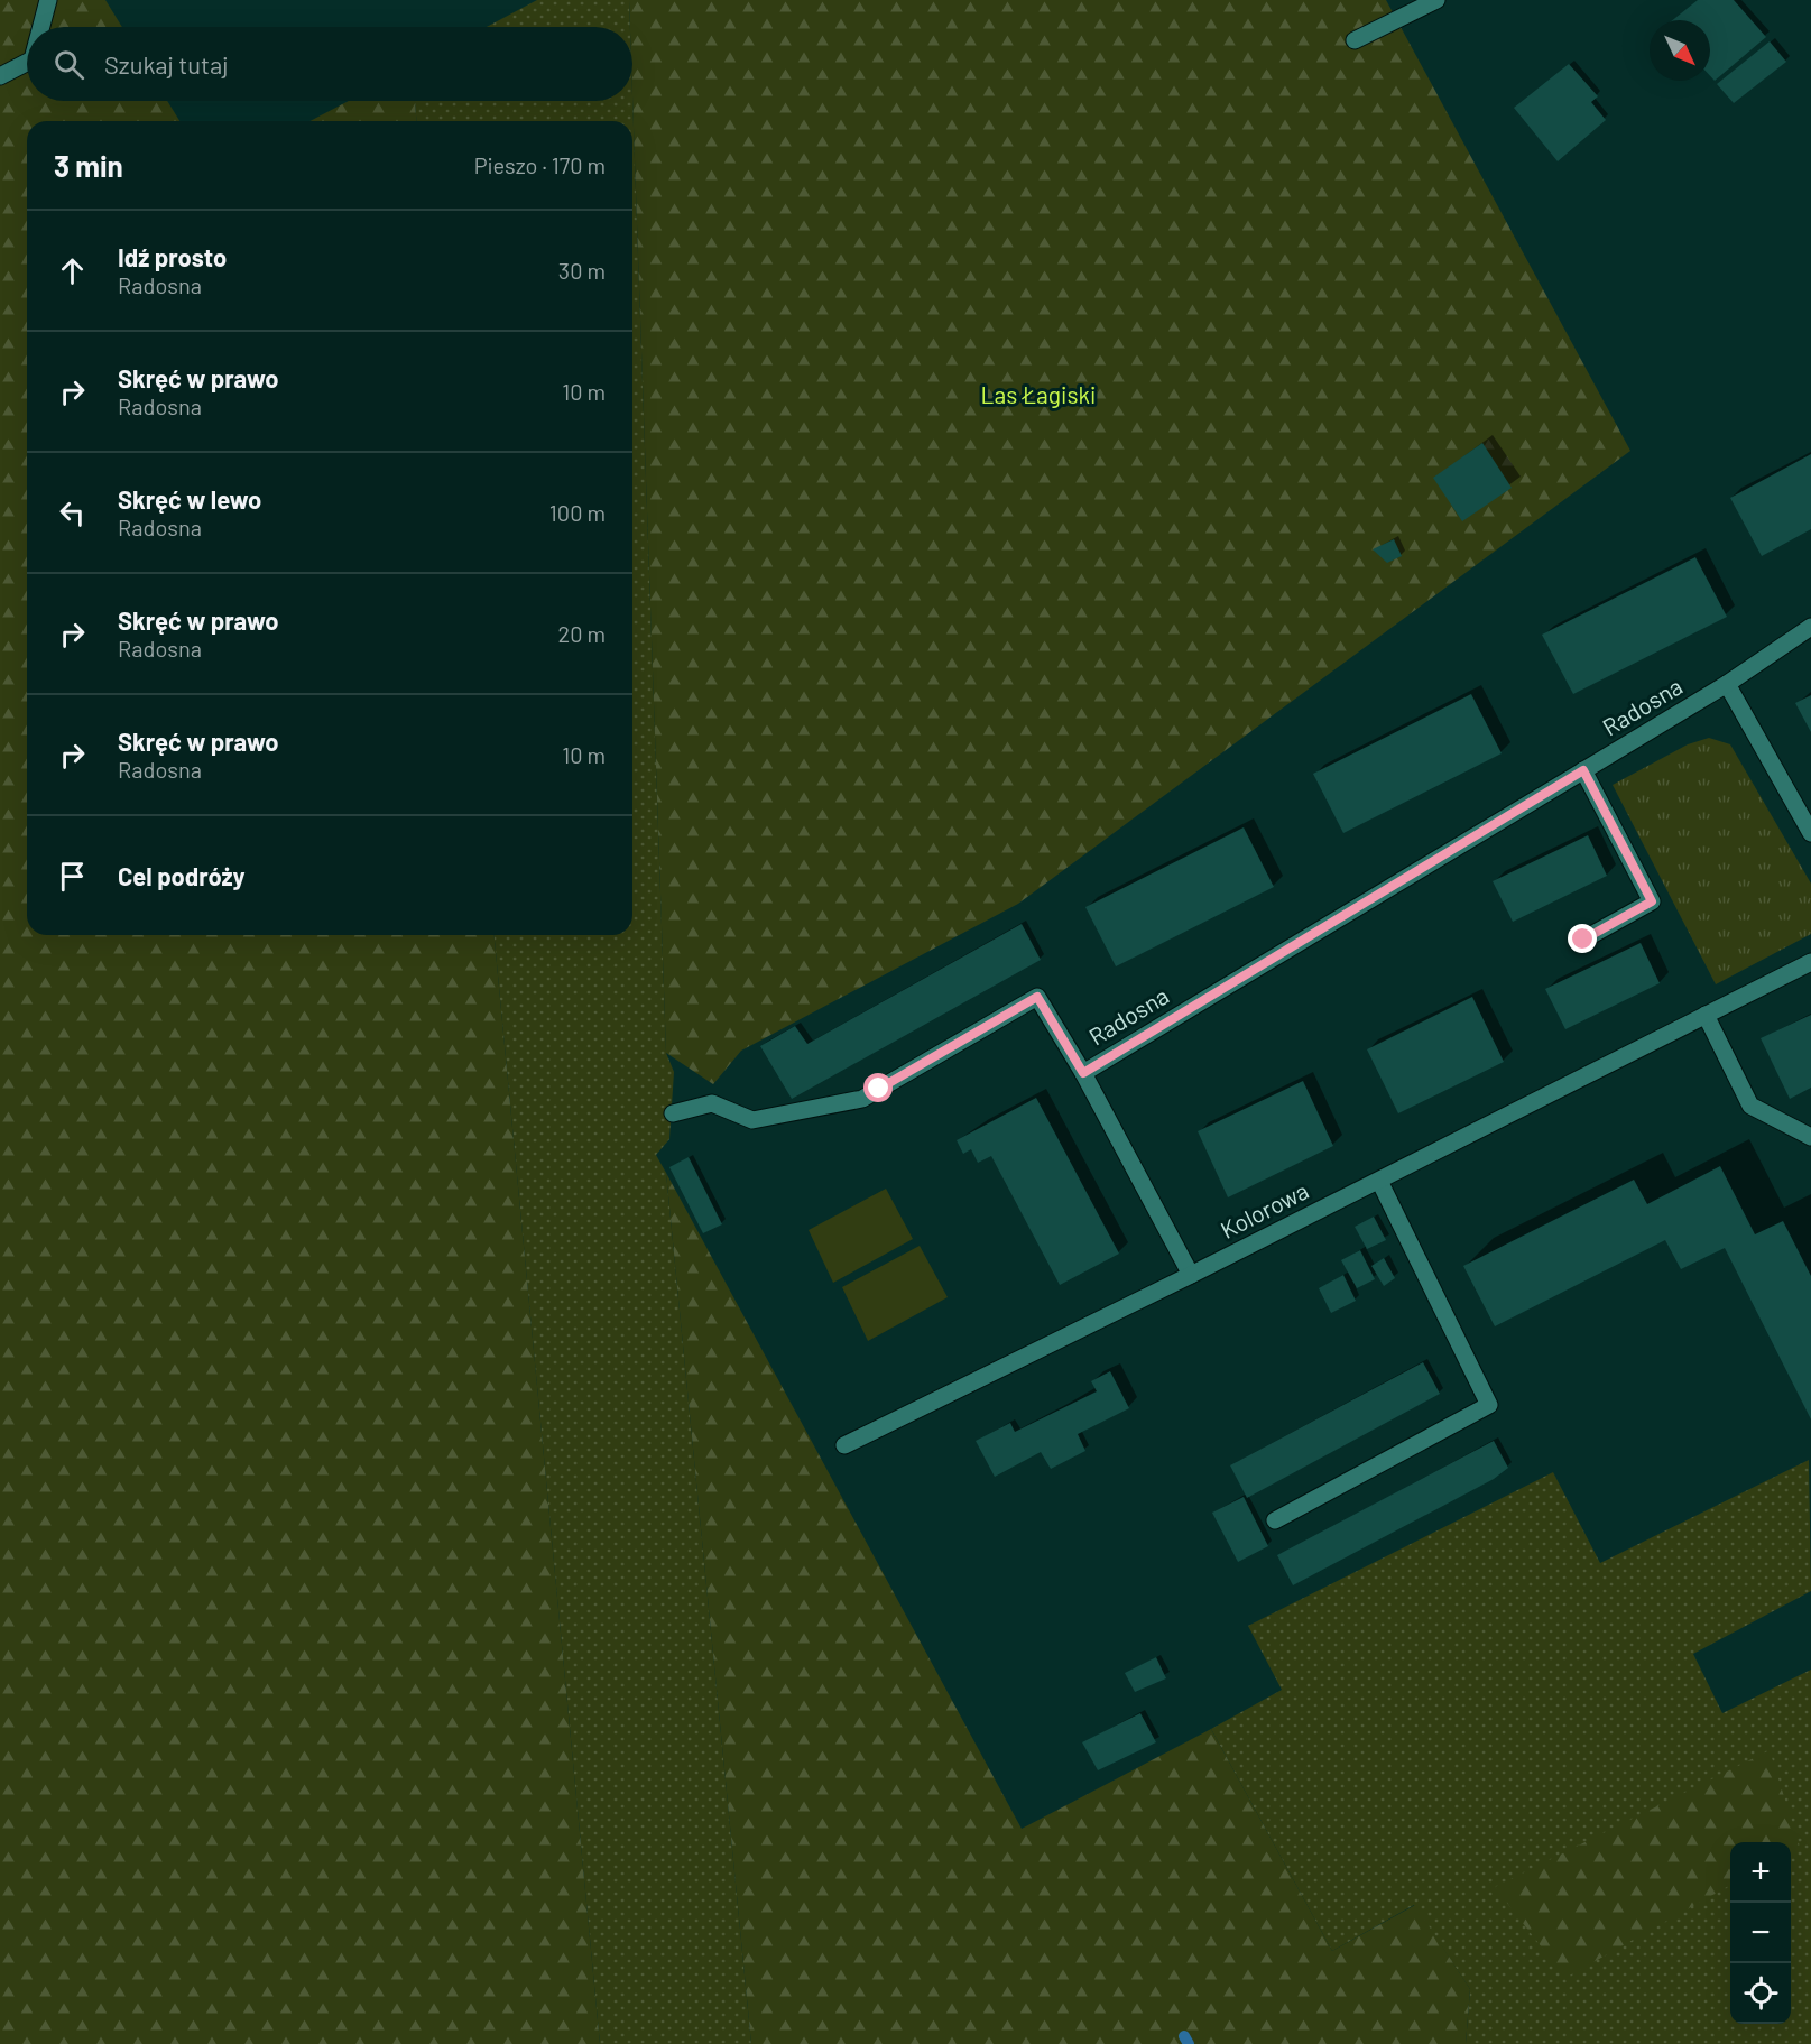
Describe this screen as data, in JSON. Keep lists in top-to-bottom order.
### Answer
{
  "streets": {
    "street": ["Radosna", "Kolorowa"]
  },
  "parks": ["Las Łagiski"],
  "north": "bottom right",
  "page": {
    "search": "Szukaj tutaj",
    "heading": ["3 min", "Pieszo · 170 m"],
    "list": [
      ["Idź prosto", "Radosna", "30 m"],
      ["Skręć w prawo", "Radosna", "10 m"],
      ["Skręć w lewo", "Radosna", "100 m"],
      ["Skręć w prawo", "Radosna", "20 m"],
      ["Skręć w prawo", "Radosna", "10 m"],
      "Cel podróży"
    ],
    "map_buttons": ["+", "−"]
  }
}
